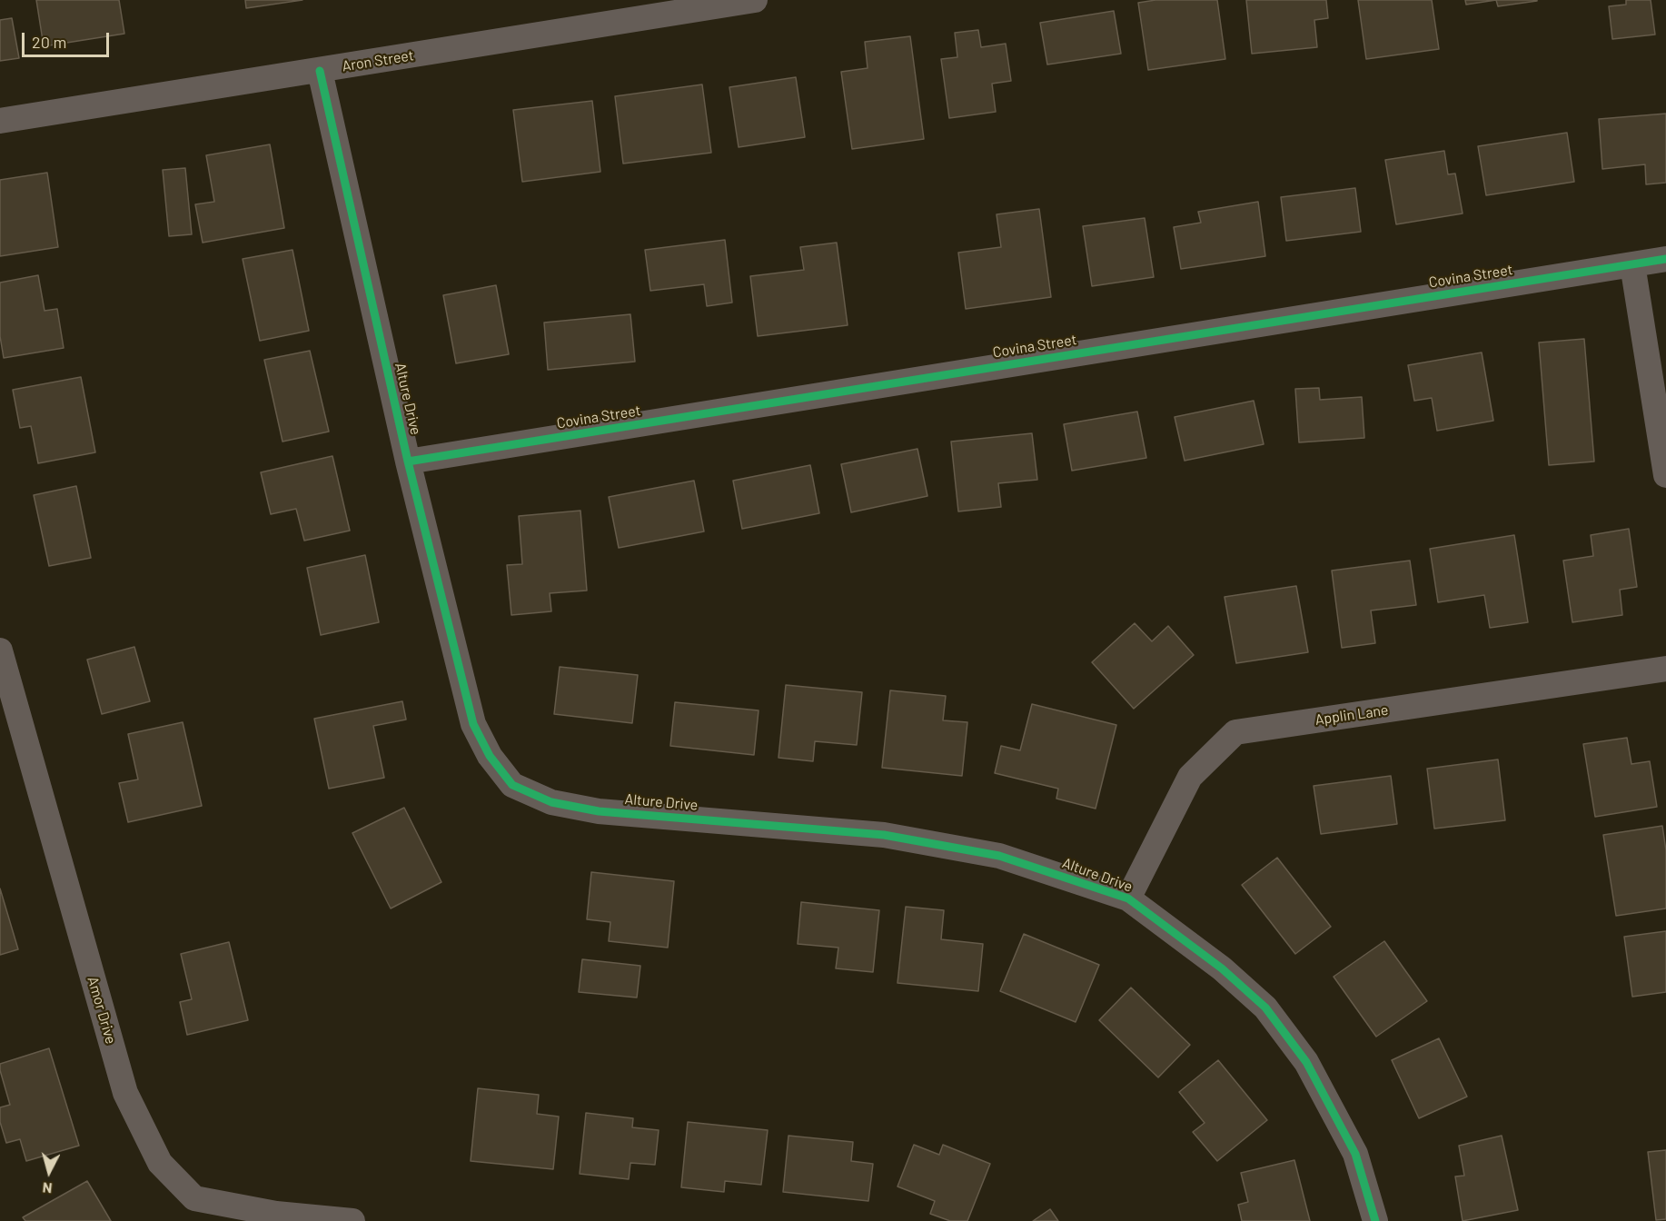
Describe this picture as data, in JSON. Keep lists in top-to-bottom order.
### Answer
{
  "streets": {
    "street": [
      "Aron Street",
      "Covina Street",
      "Alture Drive",
      "Applin Lane",
      "Amor Drive"
    ]
  },
  "crossings": [
    ["Aron Street", "Alture Drive"],
    ["Covina Street", "Alture Drive"],
    ["Alture Drive", "Applin Lane"]
  ],
  "scale_bar": "20 m",
  "north": "bottom"
}
